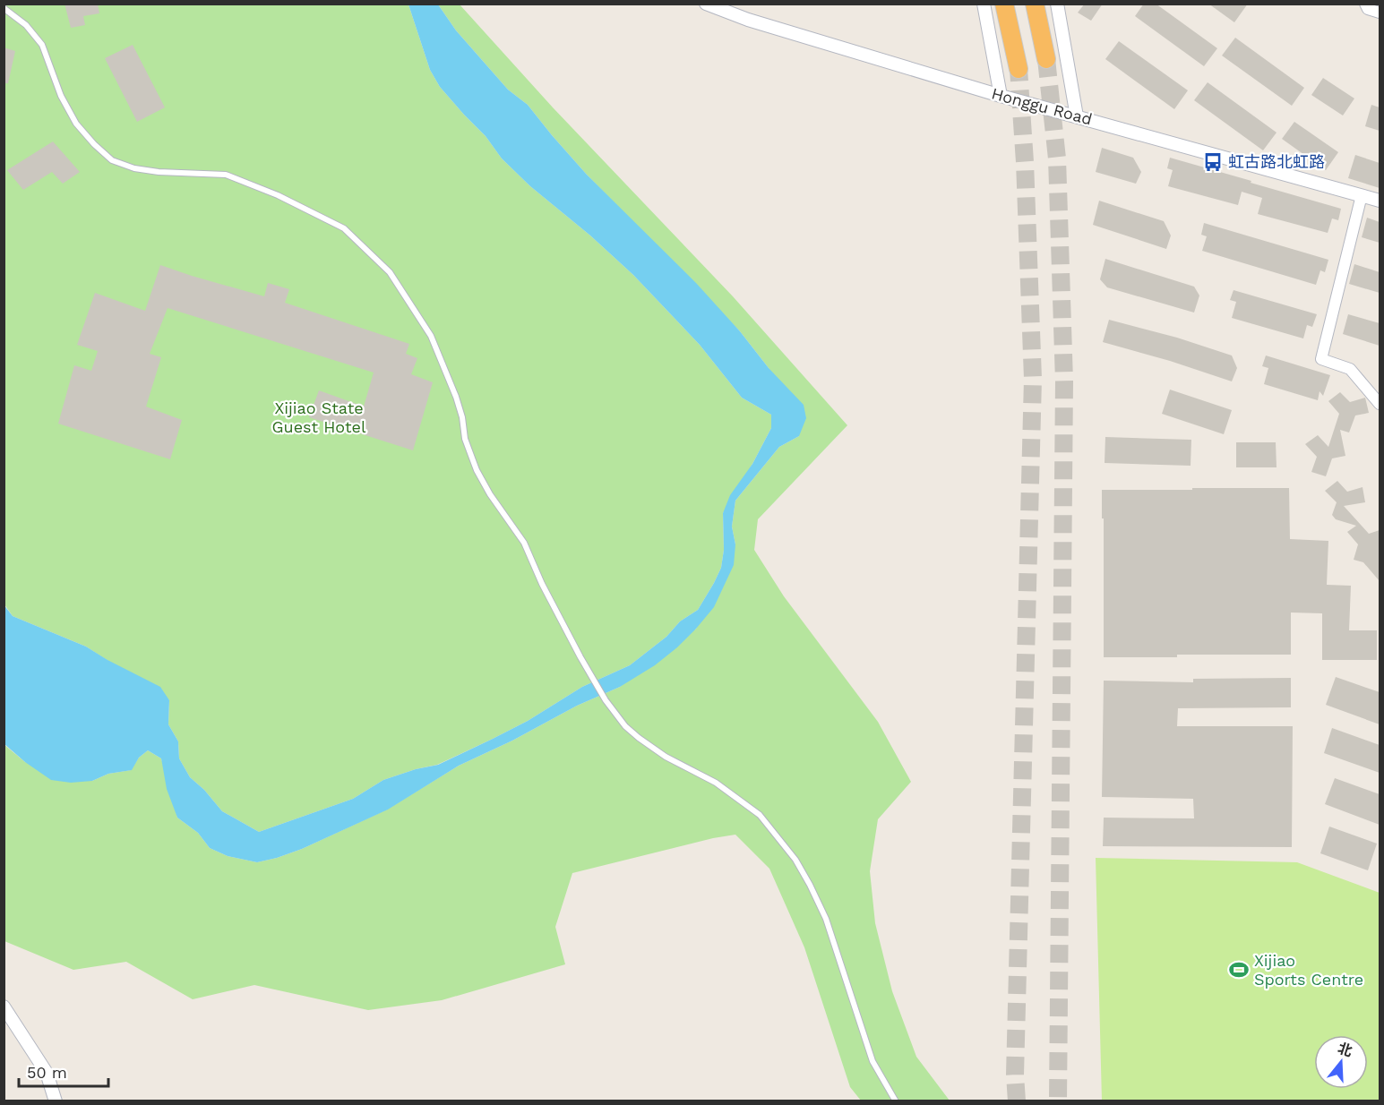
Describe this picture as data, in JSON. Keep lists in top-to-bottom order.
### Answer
{
  "streets": {
    "street": ["Honggu Road"]
  },
  "parks": ["Xijiao State Guest Hotel"],
  "places": {
    "bus stop": ["虹古路北虹路"],
    "sports": ["Xijiao Sports Centre"]
  },
  "scale_bar": "50 m",
  "north": "top"
}
